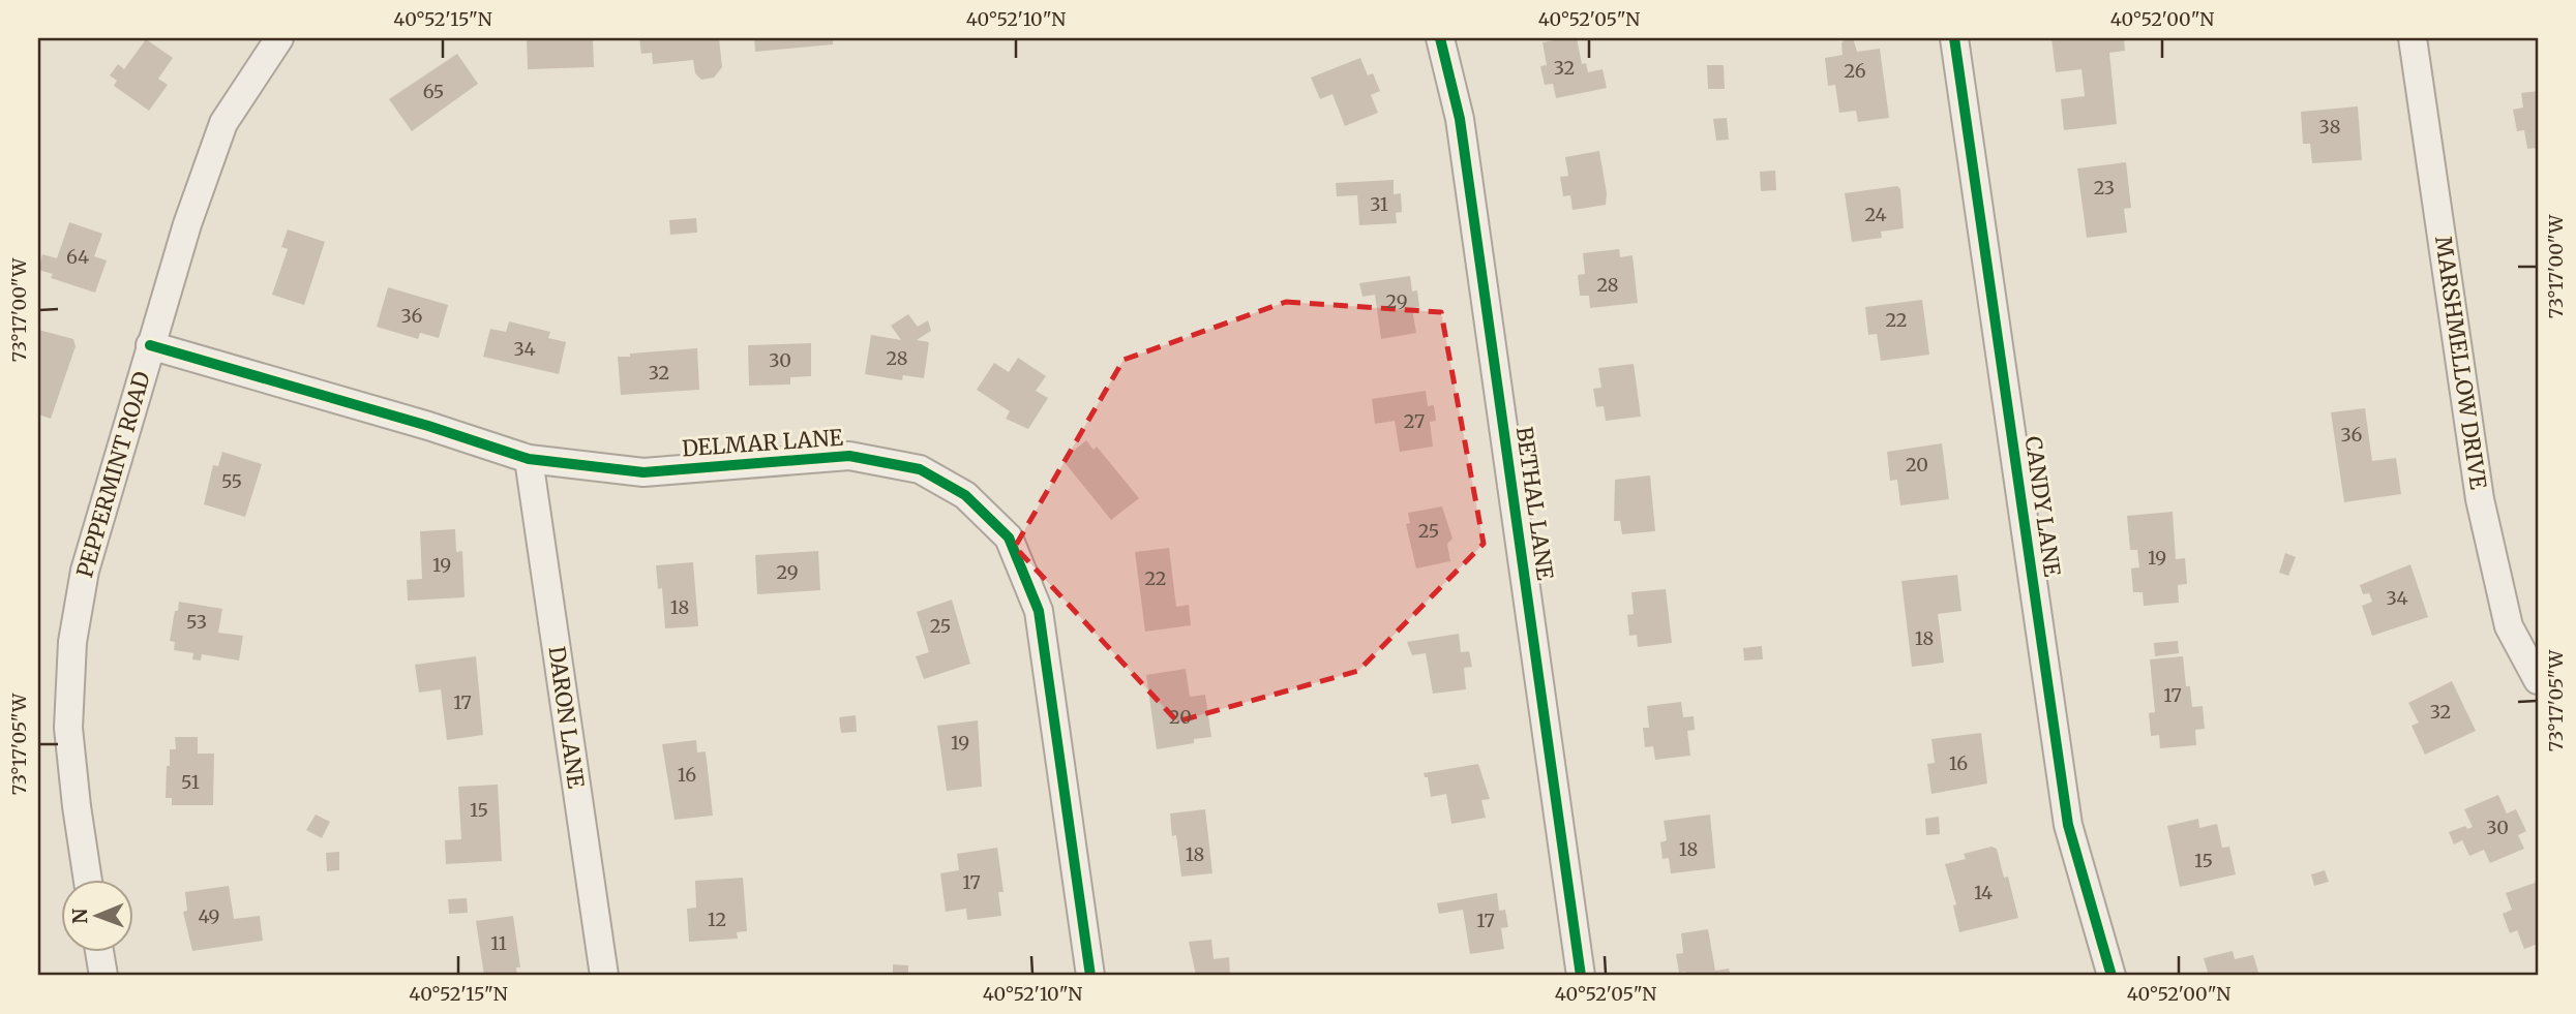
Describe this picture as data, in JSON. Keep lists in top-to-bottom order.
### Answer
{
  "streets": {
    "street": [
      "MARSHMELLOW DRIVE",
      "DELMAR LANE",
      "PEPPERMINT ROAD",
      "BETHAL LANE",
      "CANDY LANE",
      "DARON LANE"
    ]
  },
  "crossings": [
    ["DELMAR LANE", "PEPPERMINT ROAD"],
    ["DELMAR LANE", "DARON LANE"]
  ],
  "house_numbers": [
    "32",
    "26",
    "65",
    "38",
    "23",
    "31",
    "24",
    "64",
    "28",
    "29",
    "36",
    "22",
    "34",
    "28",
    "30",
    "32",
    "27",
    "36",
    "20",
    "55",
    "25",
    "19",
    "19",
    "29",
    "22",
    "34",
    "18",
    "53",
    "25",
    "18",
    "17",
    "17",
    "32",
    "20",
    "19",
    "16",
    "16",
    "51",
    "15",
    "30",
    "18",
    "18",
    "15",
    "17",
    "14",
    "49",
    "12",
    "17",
    "11"
  ],
  "north": "left",
  "coordinates": [
    "40°52'15\"N",
    "40°52'10\"N",
    "40°52'05\"N",
    "40°52'00\"N",
    "73°17'00\"W",
    "73°17'05\"W"
  ]
}
